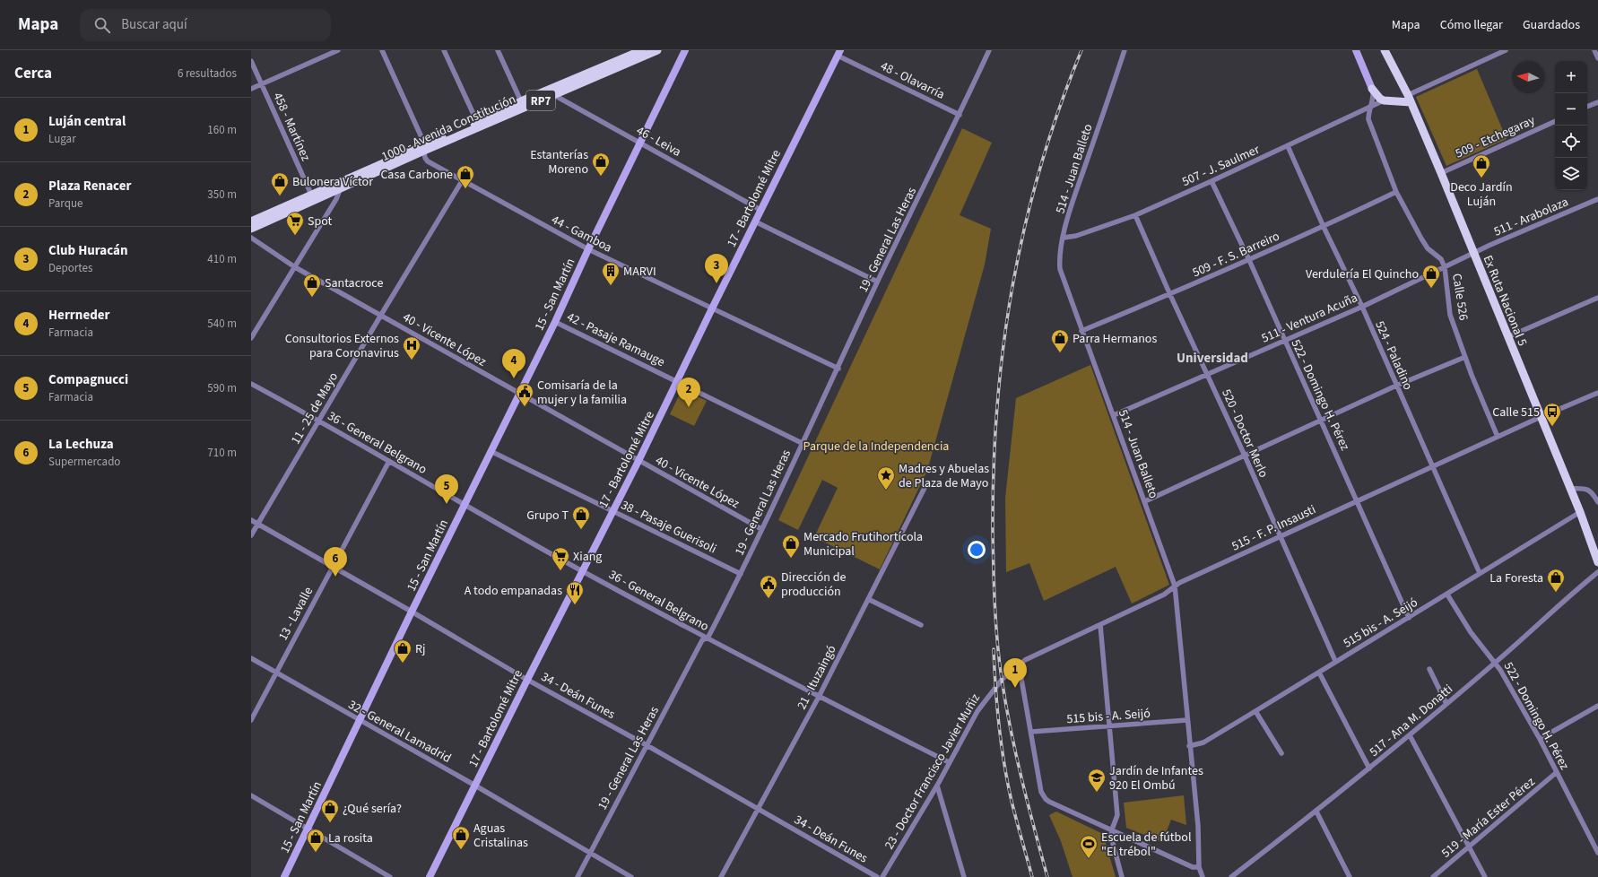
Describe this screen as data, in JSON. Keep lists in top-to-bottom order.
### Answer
{
  "streets": {
    "main road": ["RP7", "1000 - Avenida Constitución", "Ex Ruta Nacional 5"],
    "street": [
      "48 - Olavarría",
      "458 - Martínez",
      "509 - Etchegaray",
      "46 - Leiva",
      "507 - J. Saulmer",
      "514 - Juan Balleto",
      "17 - Bartolomé Mitre",
      "511 - Arabolaza",
      "44 - Gamboa",
      "19 - General Las Heras",
      "509 - F. S. Barreiro",
      "15 - San Martín",
      "Calle 526",
      "511 - Ventura Acuña",
      "40 - Vicente López",
      "42 - Pasaje Ramauge",
      "524 - Paladino",
      "522 - Domingo H. Pérez",
      "11 - 25 de Mayo",
      "520 - Doctor Merlo",
      "36 - General Belgrano",
      "38 - Pasaje Guerisoli",
      "515 - F. P. Insausti",
      "13 - Lavalle",
      "515 bis - A. Seijó",
      "21 - Ituzaingó",
      "34 - Deán Funes",
      "517 - Ana M. Donatti",
      "32 - General Lamadrid",
      "23 - Doctor Francisco Javier Muñiz",
      "519 - María Ester Pérez"
    ]
  },
  "crossings": [
    ["48 - Olavarría", "17 - Bartolomé Mitre"],
    ["48 - Olavarría", "19 - General Las Heras"],
    ["458 - Martínez", "1000 - Avenida Constitución"],
    ["1000 - Avenida Constitución", "46 - Leiva"],
    ["1000 - Avenida Constitución", "44 - Gamboa"],
    ["509 - Etchegaray", "Ex Ruta Nacional 5"],
    ["46 - Leiva", "17 - Bartolomé Mitre"],
    ["46 - Leiva", "15 - San Martín"],
    ["507 - J. Saulmer", "514 - Juan Balleto"],
    ["507 - J. Saulmer", "Calle 526"],
    ["507 - J. Saulmer", "524 - Paladino"],
    ["507 - J. Saulmer", "522 - Domingo H. Pérez"],
    ["507 - J. Saulmer", "520 - Doctor Merlo"],
    ["514 - Juan Balleto", "509 - F. S. Barreiro"],
    ["514 - Juan Balleto", "511 - Ventura Acuña"],
    ["514 - Juan Balleto", "515 - F. P. Insausti"],
    ["514 - Juan Balleto", "515 bis - A. Seijó"],
    ["17 - Bartolomé Mitre", "44 - Gamboa"],
    ["17 - Bartolomé Mitre", "40 - Vicente López"],
    ["17 - Bartolomé Mitre", "42 - Pasaje Ramauge"],
    ["17 - Bartolomé Mitre", "36 - General Belgrano"],
    ["17 - Bartolomé Mitre", "38 - Pasaje Guerisoli"],
    ["17 - Bartolomé Mitre", "34 - Deán Funes"],
    ["17 - Bartolomé Mitre", "32 - General Lamadrid"],
    ["511 - Arabolaza", "Ex Ruta Nacional 5"],
    ["511 - Arabolaza", "511 - Ventura Acuña"],
    ["44 - Gamboa", "19 - General Las Heras"],
    ["44 - Gamboa", "15 - San Martín"],
    ["44 - Gamboa", "11 - 25 de Mayo"],
    ["19 - General Las Heras", "40 - Vicente López"],
    ["19 - General Las Heras", "42 - Pasaje Ramauge"],
    ["19 - General Las Heras", "36 - General Belgrano"],
    ["19 - General Las Heras", "38 - Pasaje Guerisoli"],
    ["19 - General Las Heras", "34 - Deán Funes"],
    ["19 - General Las Heras", "32 - General Lamadrid"],
    ["509 - F. S. Barreiro", "Calle 526"],
    ["509 - F. S. Barreiro", "524 - Paladino"],
    ["509 - F. S. Barreiro", "522 - Domingo H. Pérez"],
    ["509 - F. S. Barreiro", "520 - Doctor Merlo"],
    ["15 - San Martín", "40 - Vicente López"],
    ["15 - San Martín", "42 - Pasaje Ramauge"],
    ["15 - San Martín", "36 - General Belgrano"],
    ["15 - San Martín", "38 - Pasaje Guerisoli"],
    ["15 - San Martín", "34 - Deán Funes"],
    ["15 - San Martín", "32 - General Lamadrid"],
    ["Calle 526", "511 - Ventura Acuña"],
    ["Calle 526", "515 - F. P. Insausti"],
    ["Ex Ruta Nacional 5", "511 - Ventura Acuña"],
    ["Ex Ruta Nacional 5", "515 - F. P. Insausti"],
    ["Ex Ruta Nacional 5", "515 bis - A. Seijó"],
    ["511 - Ventura Acuña", "524 - Paladino"],
    ["511 - Ventura Acuña", "522 - Domingo H. Pérez"],
    ["511 - Ventura Acuña", "520 - Doctor Merlo"],
    ["40 - Vicente López", "11 - 25 de Mayo"],
    ["524 - Paladino", "515 - F. P. Insausti"],
    ["524 - Paladino", "515 bis - A. Seijó"],
    ["522 - Domingo H. Pérez", "515 - F. P. Insausti"],
    ["522 - Domingo H. Pérez", "515 bis - A. Seijó"],
    ["522 - Domingo H. Pérez", "517 - Ana M. Donatti"],
    ["522 - Domingo H. Pérez", "519 - María Ester Pérez"],
    ["11 - 25 de Mayo", "36 - General Belgrano"],
    ["11 - 25 de Mayo", "34 - Deán Funes"],
    ["520 - Doctor Merlo", "515 - F. P. Insausti"],
    ["520 - Doctor Merlo", "515 bis - A. Seijó"],
    ["36 - General Belgrano", "13 - Lavalle"],
    ["36 - General Belgrano", "21 - Ituzaingó"],
    ["36 - General Belgrano", "23 - Doctor Francisco Javier Muñiz"],
    ["515 - F. P. Insausti", "23 - Doctor Francisco Javier Muñiz"],
    ["13 - Lavalle", "34 - Deán Funes"],
    ["13 - Lavalle", "32 - General Lamadrid"],
    ["21 - Ituzaingó", "34 - Deán Funes"]
  ],
  "districts": ["Universidad"],
  "parks": ["Parque de la Independencia"],
  "places": {
    "shop": [
      "Estanterías Moreno",
      "Deco Jardín Luján",
      "Casa Carbone",
      "Bulonera Víctor",
      "Verdulería El Quincho",
      "Santacroce",
      "Parra Hermanos",
      "Grupo T",
      "Mercado Frutihortícola Municipal",
      "La Foresta",
      "Rj",
      "¿Qué sería?",
      "Aguas Cristalinas",
      "La rosita"
    ],
    "supermarket": ["Spot", "Xiang"],
    "building": ["MARVI"],
    "hospital": ["Consultorios Externos para Coronavirus"],
    "public building": ["Comisaría de la mujer y la familia", "Dirección de producción"],
    "bus stop": ["Calle 515"],
    "place": ["Madres y Abuelas de Plaza de Mayo"],
    "restaurant": ["A todo empanadas"],
    "school or university": ["Jardín de Infantes 920 El Ombú"],
    "sports": ["Escuela de fútbol \"El trébol\""]
  },
  "north": "left",
  "page": {
    "header": "Mapa",
    "search": "Buscar aquí",
    "nav": ["Mapa", "Cómo llegar", "Guardados"],
    "heading": ["Cerca", "6 resultados"],
    "map_buttons": ["+", "−"],
    "list": [
      {
        "mark": "1",
        "name": "Luján central",
        "note": "Lugar",
        "value": "160 m"
      },
      {
        "mark": "2",
        "name": "Plaza Renacer",
        "note": "Parque",
        "value": "350 m"
      },
      {
        "mark": "3",
        "name": "Club Huracán",
        "note": "Deportes",
        "value": "410 m"
      },
      {
        "mark": "4",
        "name": "Herrneder",
        "note": "Farmacia",
        "value": "540 m"
      },
      {
        "mark": "5",
        "name": "Compagnucci",
        "note": "Farmacia",
        "value": "590 m"
      },
      {
        "mark": "6",
        "name": "La Lechuza",
        "note": "Supermercado",
        "value": "710 m"
      }
    ],
    "pins": [
      "3",
      "4",
      "2",
      "5",
      "6",
      "1"
    ]
  }
}
